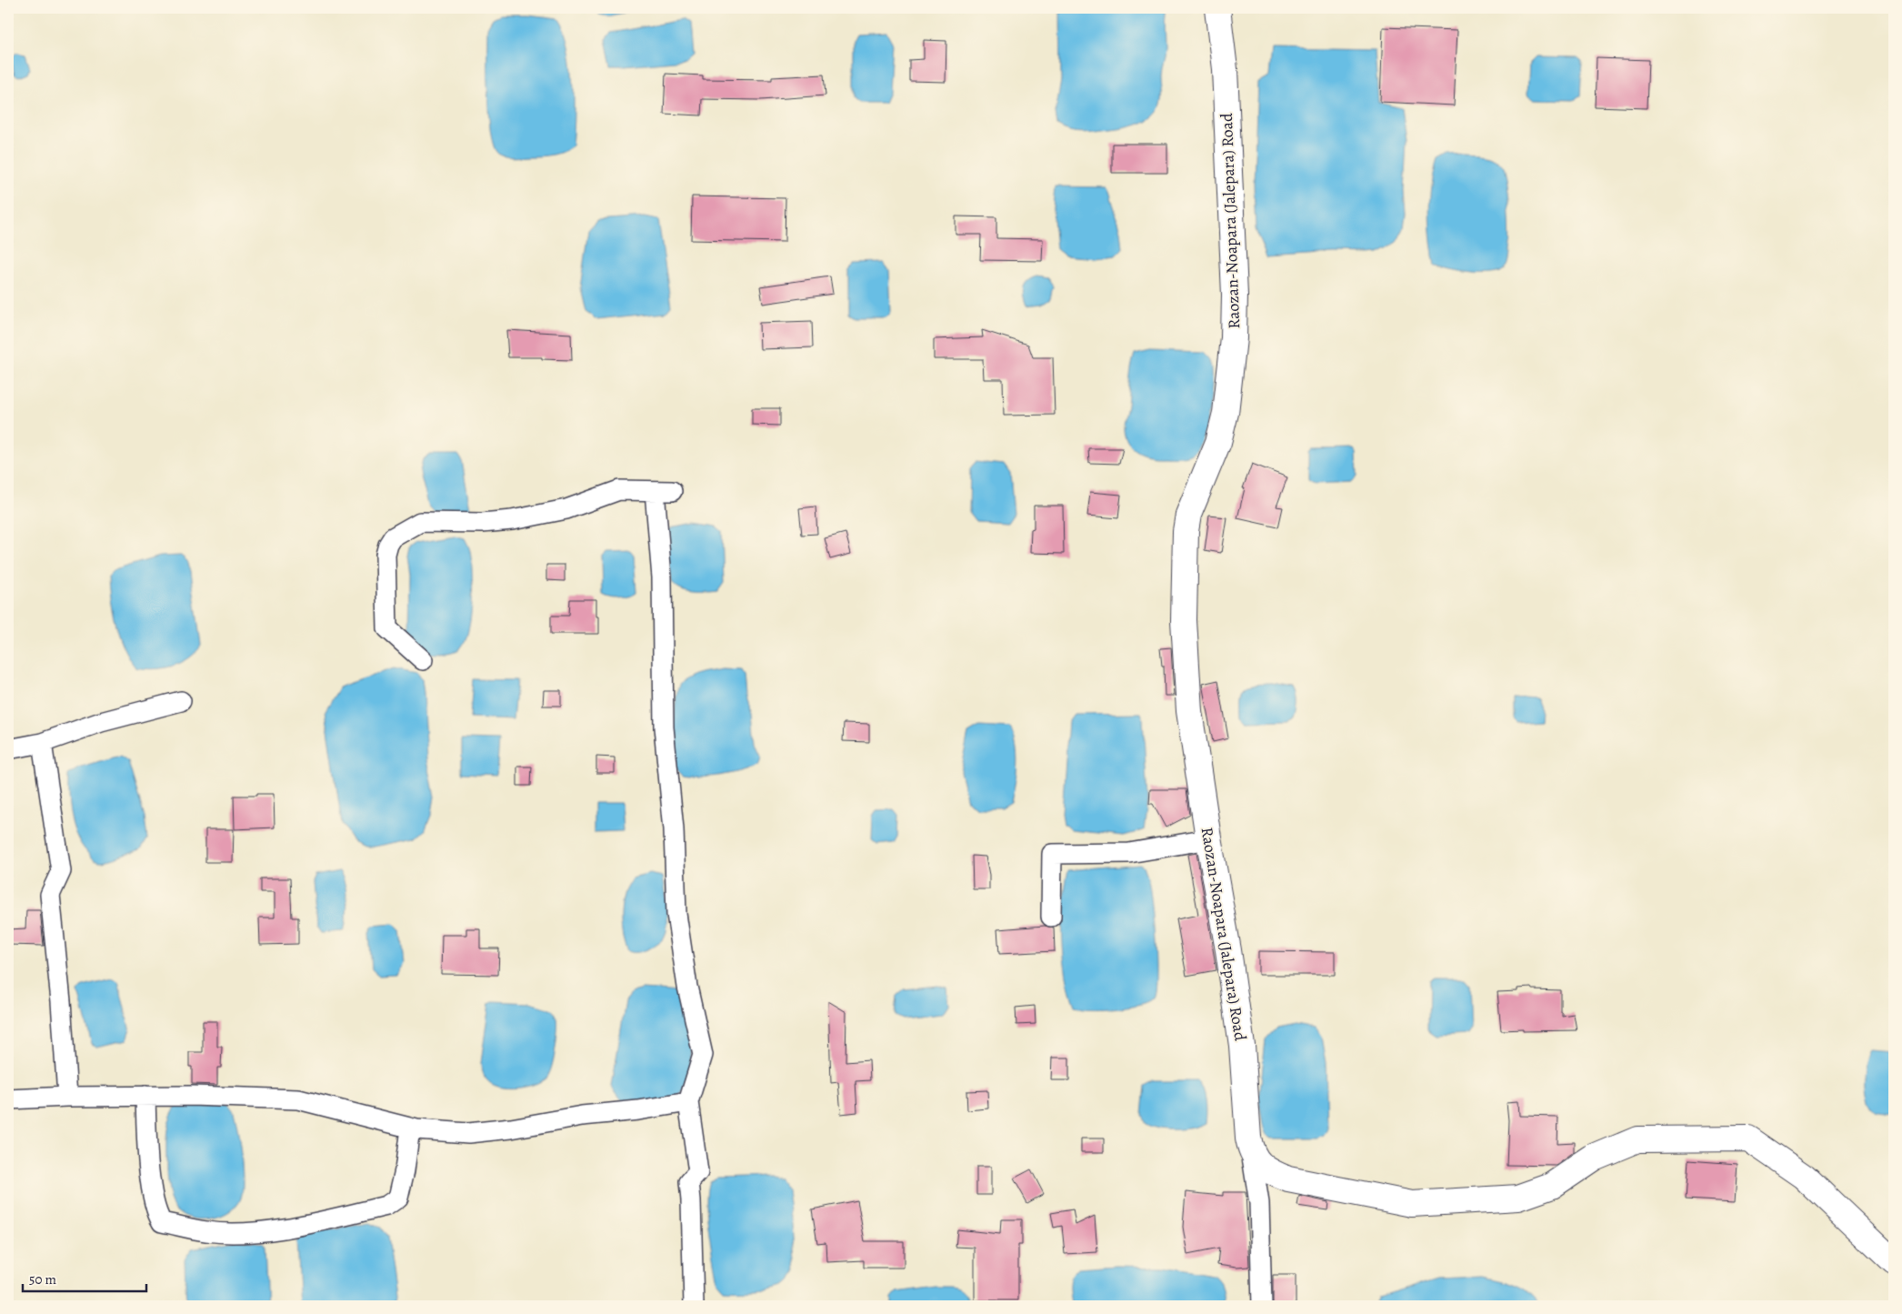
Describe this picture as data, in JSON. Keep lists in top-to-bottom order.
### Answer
{
  "streets": {
    "main road": ["Raozan-Noapara (Jalepara) Road"]
  },
  "scale_bar": "50 m"
}
